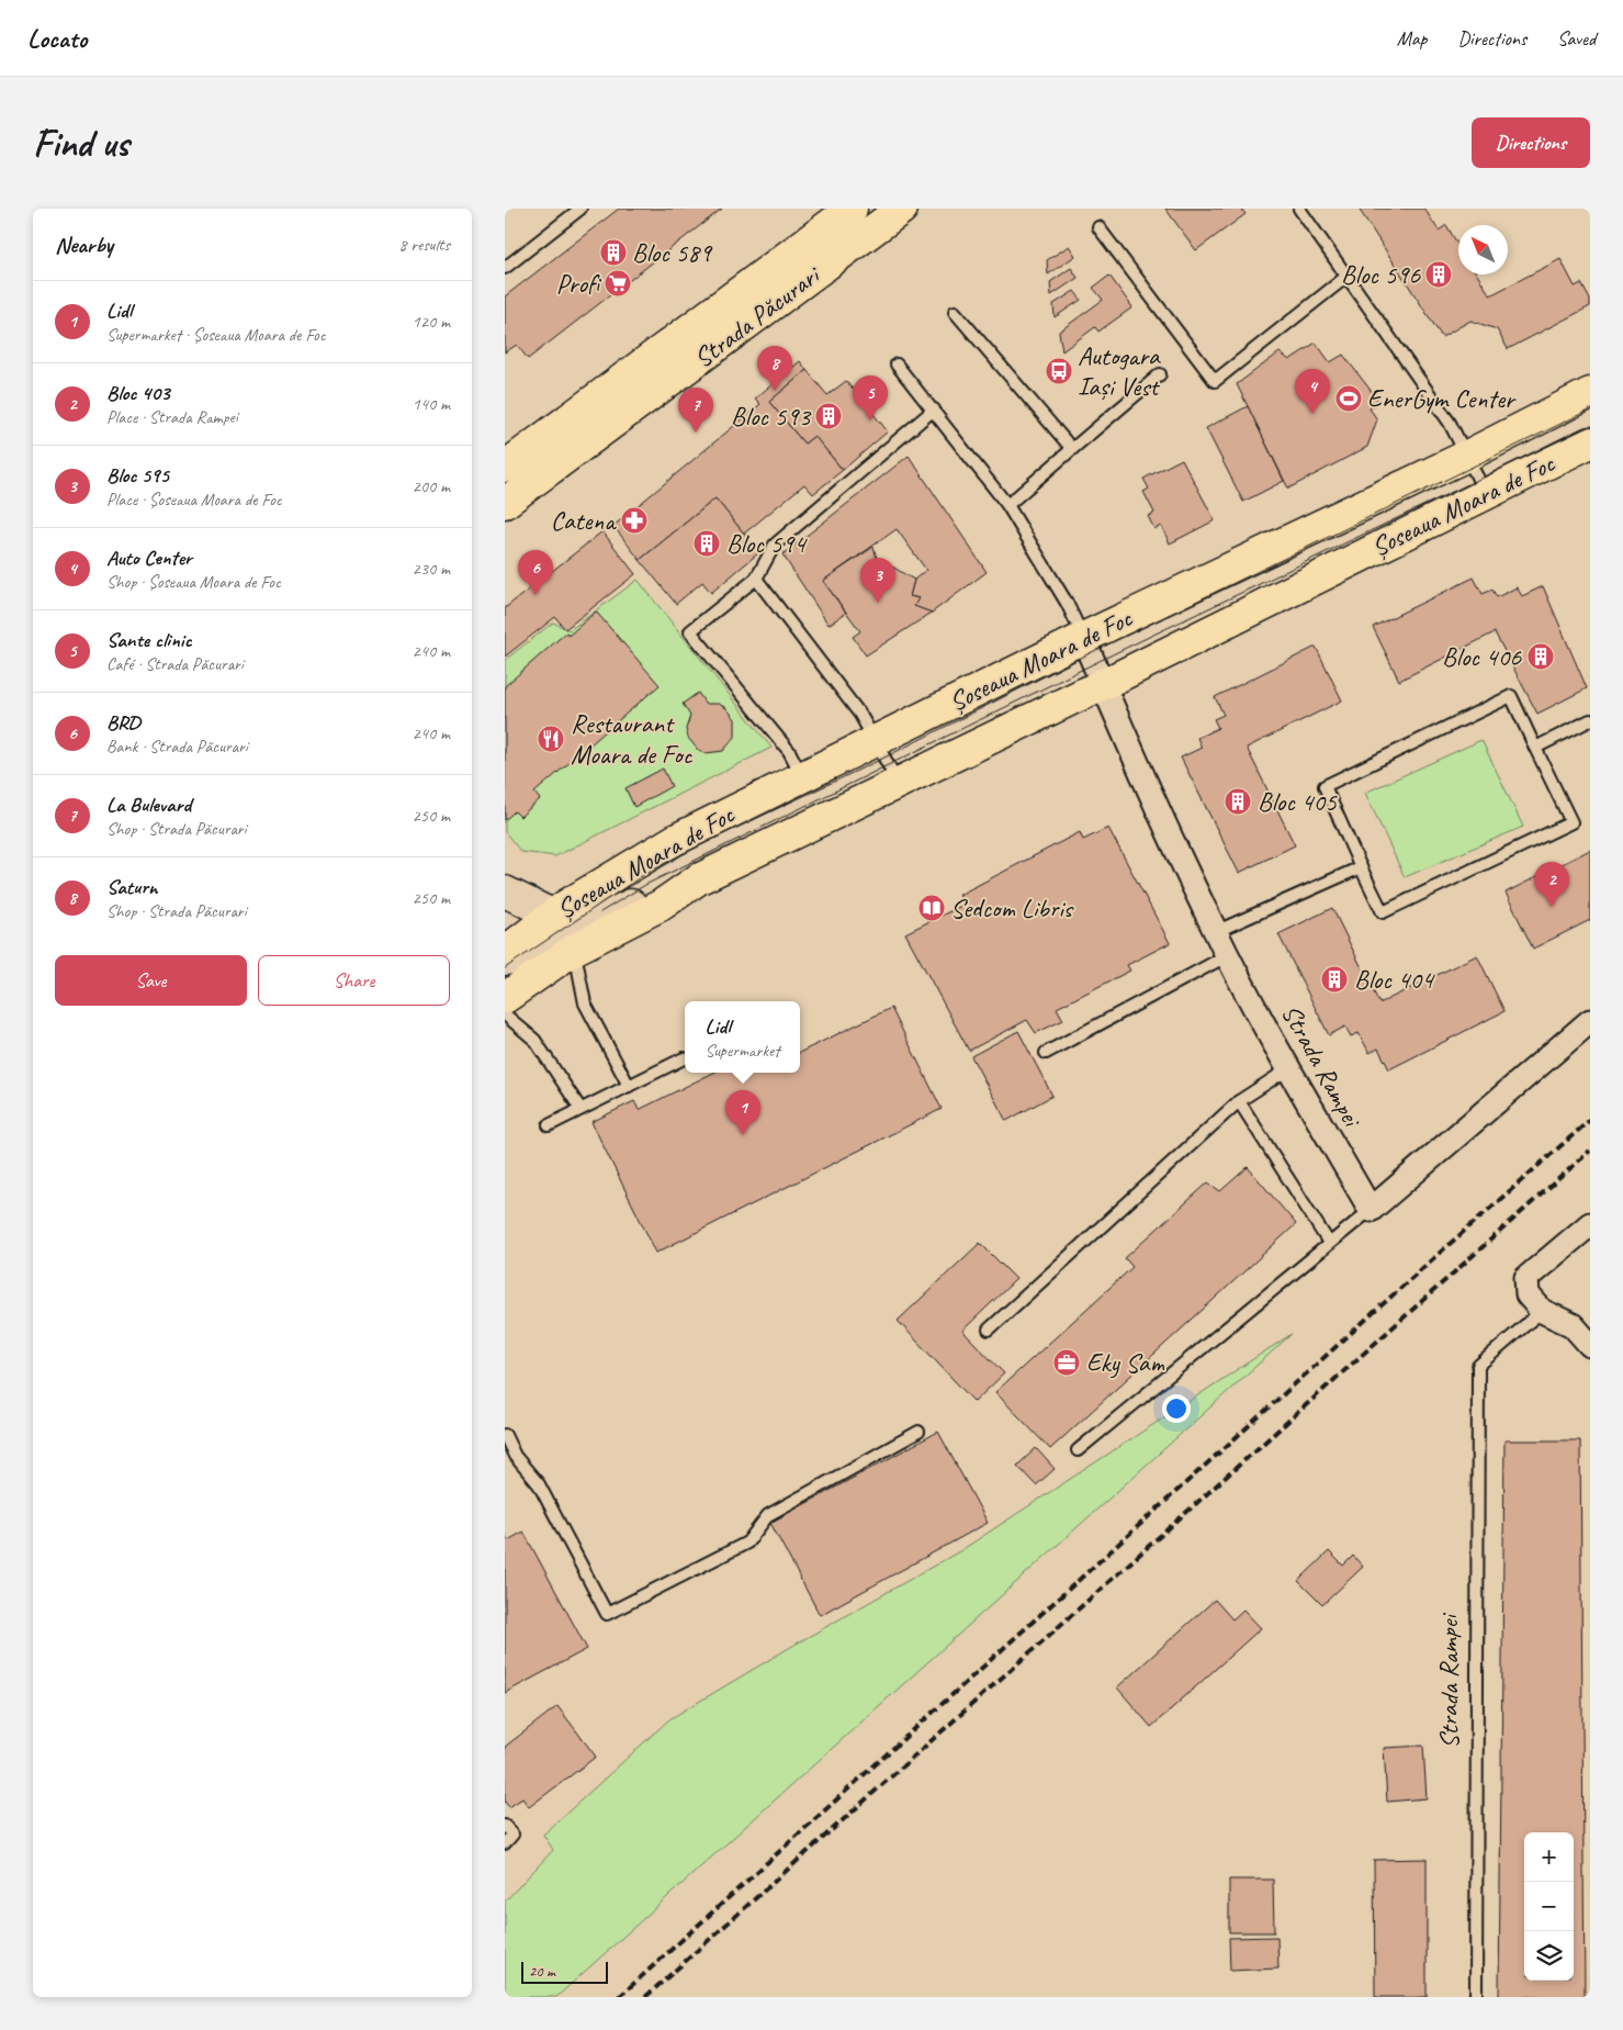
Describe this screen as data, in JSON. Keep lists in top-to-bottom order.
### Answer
{
  "streets": {
    "main road": ["Strada Păcurari", "Șoseaua Moara de Foc"],
    "street": ["Strada Rampei"]
  },
  "crossings": [
    ["Șoseaua Moara de Foc", "Strada Rampei"]
  ],
  "places": {
    "building": [
      "Bloc 589",
      "Bloc 596",
      "Bloc 593",
      "Bloc 594",
      "Bloc 406",
      "Bloc 405",
      "Bloc 404"
    ],
    "supermarket": ["Profi"],
    "bus stop": ["Autogara Iași Vest"],
    "sports": ["EnerGym Center"],
    "pharmacy": ["Catena"],
    "restaurant": ["Restaurant Moara de Foc"],
    "library": ["Sedcom Libris"],
    "office": ["Eky Sam"]
  },
  "scale_bar": "20 m",
  "north": "top left",
  "page": {
    "header": "Locato",
    "nav": ["Map", "Directions", "Saved"],
    "buttons": [
      "Directions",
      ["Save", "Share"]
    ],
    "title": "Find us",
    "heading": ["Nearby", "8 results"],
    "list": [
      {
        "mark": "1",
        "name": "Lidl",
        "note": "Supermarket · Șoseaua Moara de Foc",
        "value": "120 m"
      },
      {
        "mark": "2",
        "name": "Bloc 403",
        "note": "Place · Strada Rampei",
        "value": "140 m"
      },
      {
        "mark": "3",
        "name": "Bloc 595",
        "note": "Place · Șoseaua Moara de Foc",
        "value": "200 m"
      },
      {
        "mark": "4",
        "name": "Auto Center",
        "note": "Shop · Șoseaua Moara de Foc",
        "value": "230 m"
      },
      {
        "mark": "5",
        "name": "Sante clinic",
        "note": "Café · Strada Păcurari",
        "value": "240 m"
      },
      {
        "mark": "6",
        "name": "BRD",
        "note": "Bank · Strada Păcurari",
        "value": "240 m"
      },
      {
        "mark": "7",
        "name": "La Bulevard",
        "note": "Shop · Strada Păcurari",
        "value": "250 m"
      },
      {
        "mark": "8",
        "name": "Saturn",
        "note": "Shop · Strada Păcurari",
        "value": "250 m"
      }
    ],
    "pins": [
      "8",
      "4",
      "5",
      "7",
      "6",
      "3",
      "2",
      "1"
    ],
    "popup": ["Lidl", "Supermarket"],
    "map_buttons": ["+", "−"],
    "scale": "20 m"
  }
}
